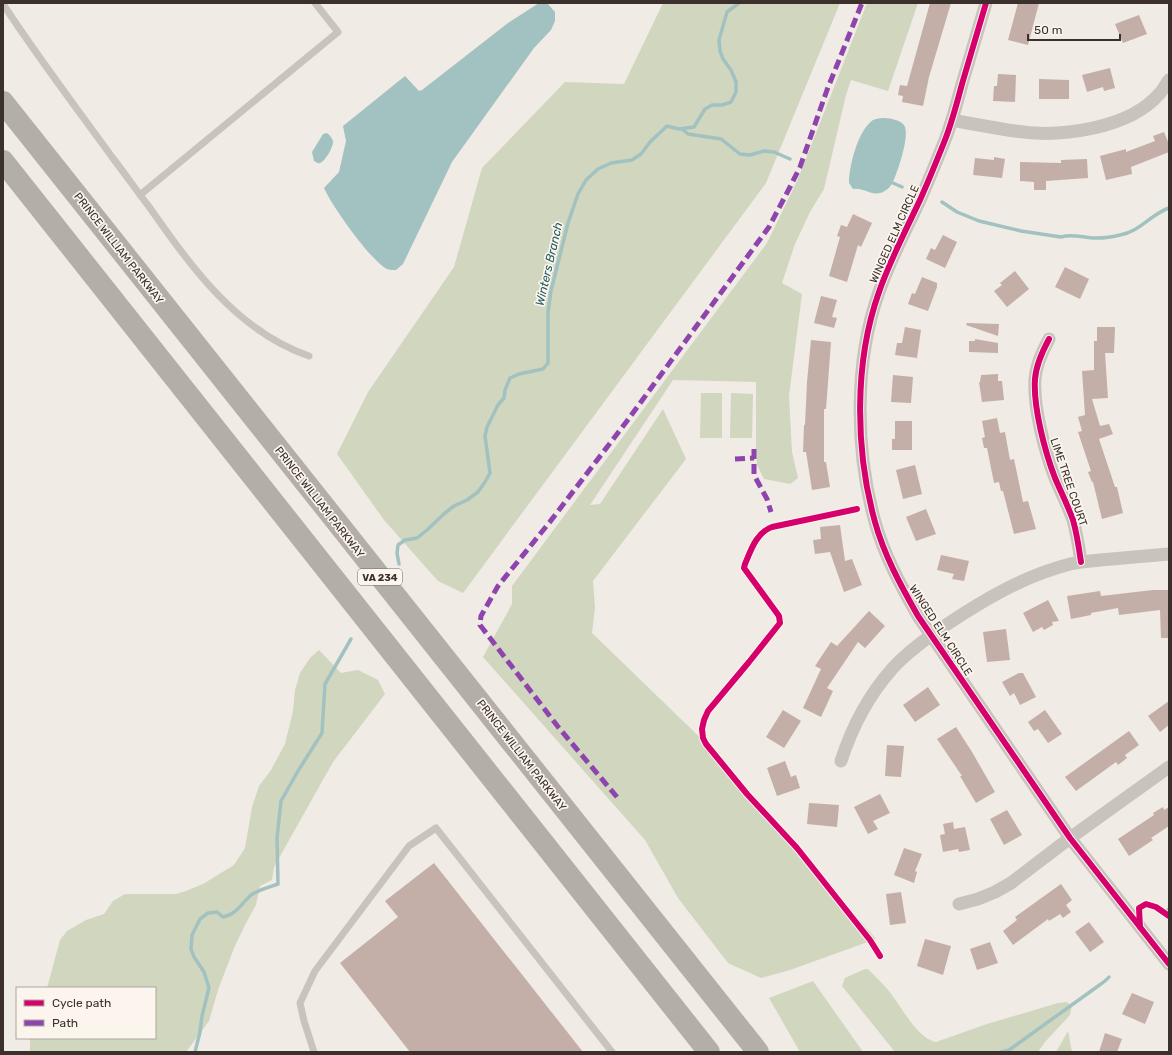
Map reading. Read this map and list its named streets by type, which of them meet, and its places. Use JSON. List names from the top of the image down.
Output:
{
  "streets": {
    "highway": ["PRINCE WILLIAM PARKWAY", "VA 234"],
    "street": ["WINGED ELM CIRCLE", "LIME TREE COURT"]
  },
  "water": ["Winters Branch"],
  "legend": ["Cycle path", "Path"],
  "scale_bar": "50 m"
}
